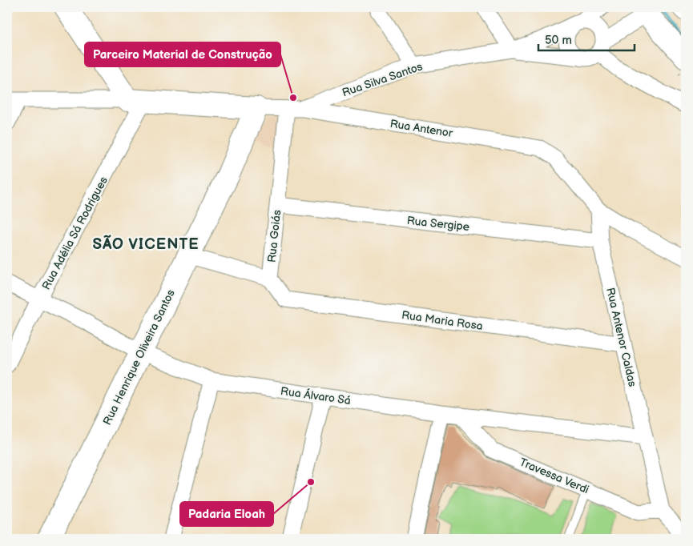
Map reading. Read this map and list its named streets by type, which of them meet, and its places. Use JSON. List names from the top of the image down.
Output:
{
  "streets": {
    "street": [
      "Rua Silva Santos",
      "Rua Antenor",
      "Rua Sergipe",
      "Rua Adélia Sá Rodrigues",
      "Rua Goiás",
      "Rua Maria Rosa",
      "Rua Antenor Caldas",
      "Rua Henrique Oliveira Santos",
      "Rua Álvaro Sá",
      "Travessa Verdi"
    ]
  },
  "crossings": [
    ["Rua Silva Santos", "Rua Antenor"],
    ["Rua Antenor", "Rua Antenor Caldas"],
    ["Rua Sergipe", "Rua Goiás"],
    ["Rua Sergipe", "Rua Antenor Caldas"],
    ["Rua Adélia Sá Rodrigues", "Rua Álvaro Sá"],
    ["Rua Goiás", "Rua Maria Rosa"],
    ["Rua Goiás", "Rua Henrique Oliveira Santos"],
    ["Rua Maria Rosa", "Rua Antenor Caldas"],
    ["Rua Antenor Caldas", "Rua Álvaro Sá"],
    ["Rua Antenor Caldas", "Travessa Verdi"],
    ["Rua Henrique Oliveira Santos", "Rua Álvaro Sá"],
    ["Rua Álvaro Sá", "Travessa Verdi"]
  ],
  "districts": ["SÃO VICENTE"],
  "places": ["Parceiro Material de Construção", "Padaria Eloah"],
  "scale_bar": "50 m"
}
